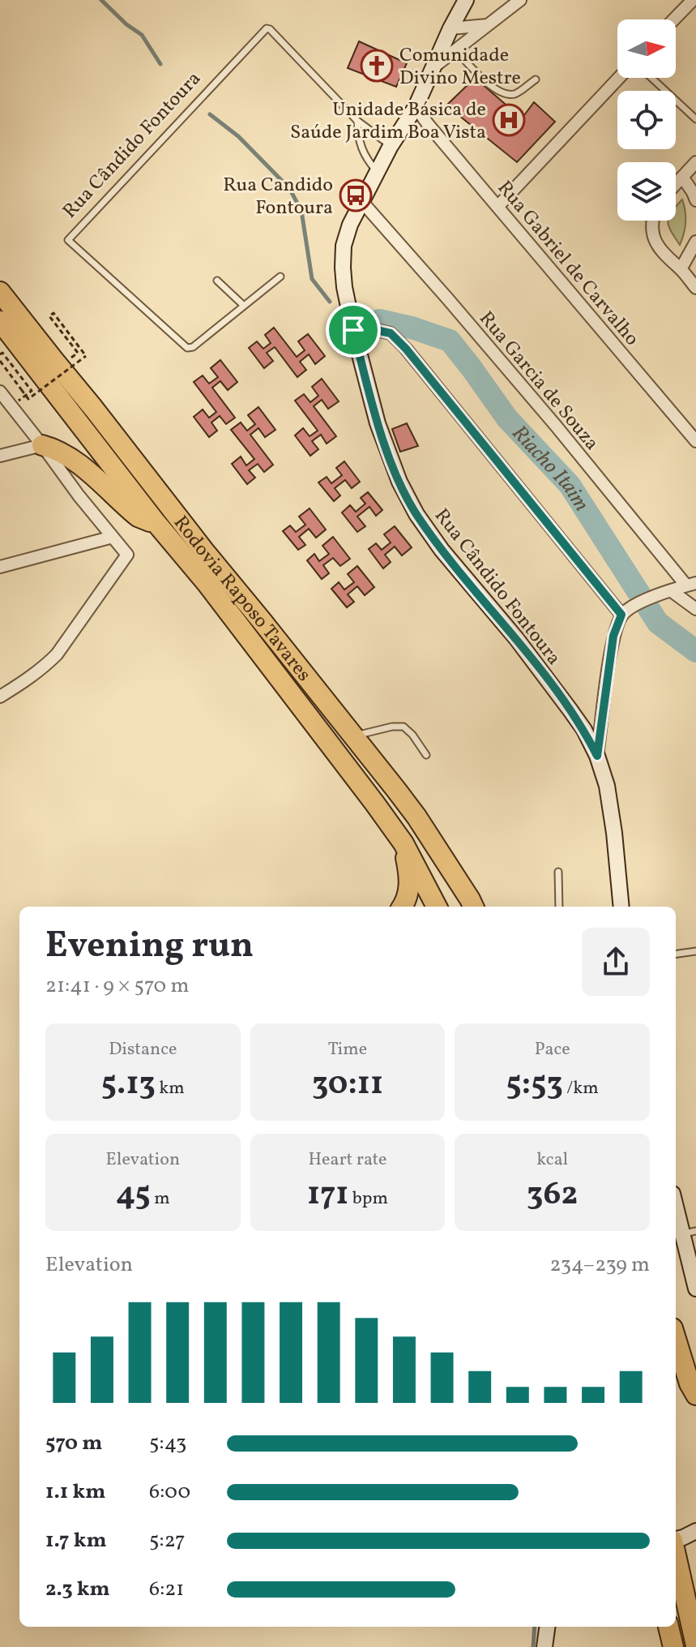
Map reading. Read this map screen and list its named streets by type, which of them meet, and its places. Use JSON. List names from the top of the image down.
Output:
{
  "streets": {
    "highway": ["Rodovia Raposo Tavares"],
    "main road": ["Rua Cândido Fontoura"],
    "street": ["Rua Gabriel de Carvalho", "Rua Garcia de Souza"]
  },
  "crossings": [
    ["Rua Cândido Fontoura", "Rua Gabriel de Carvalho"],
    ["Rua Cândido Fontoura", "Rua Garcia de Souza"]
  ],
  "water": ["Riacho Itaim"],
  "places": {
    "church": ["Comunidade Divino Mestre"],
    "hospital": ["Unidade Básica de Saúde Jardim Boa Vista"],
    "bus stop": ["Rua Candido Fontoura"]
  },
  "north": "right",
  "page": {
    "heading": ["Evening run", "21:41 · 9 × 570 m"],
    "stats": [
      ["Distance", "5.13 km"],
      ["Time", "30:11"],
      ["Pace", "5:53 /km"],
      ["Elevation", "45 m"],
      ["Heart rate", "171 bpm"],
      ["kcal", "362"]
    ],
    "chart": ["Elevation", "234–239 m"],
    "list": [
      {
        "name": "570 m",
        "note": "5:43"
      },
      {
        "name": "1.1 km",
        "note": "6:00"
      },
      {
        "name": "1.7 km",
        "note": "5:27"
      },
      {
        "name": "2.3 km",
        "note": "6:21"
      }
    ]
  }
}
